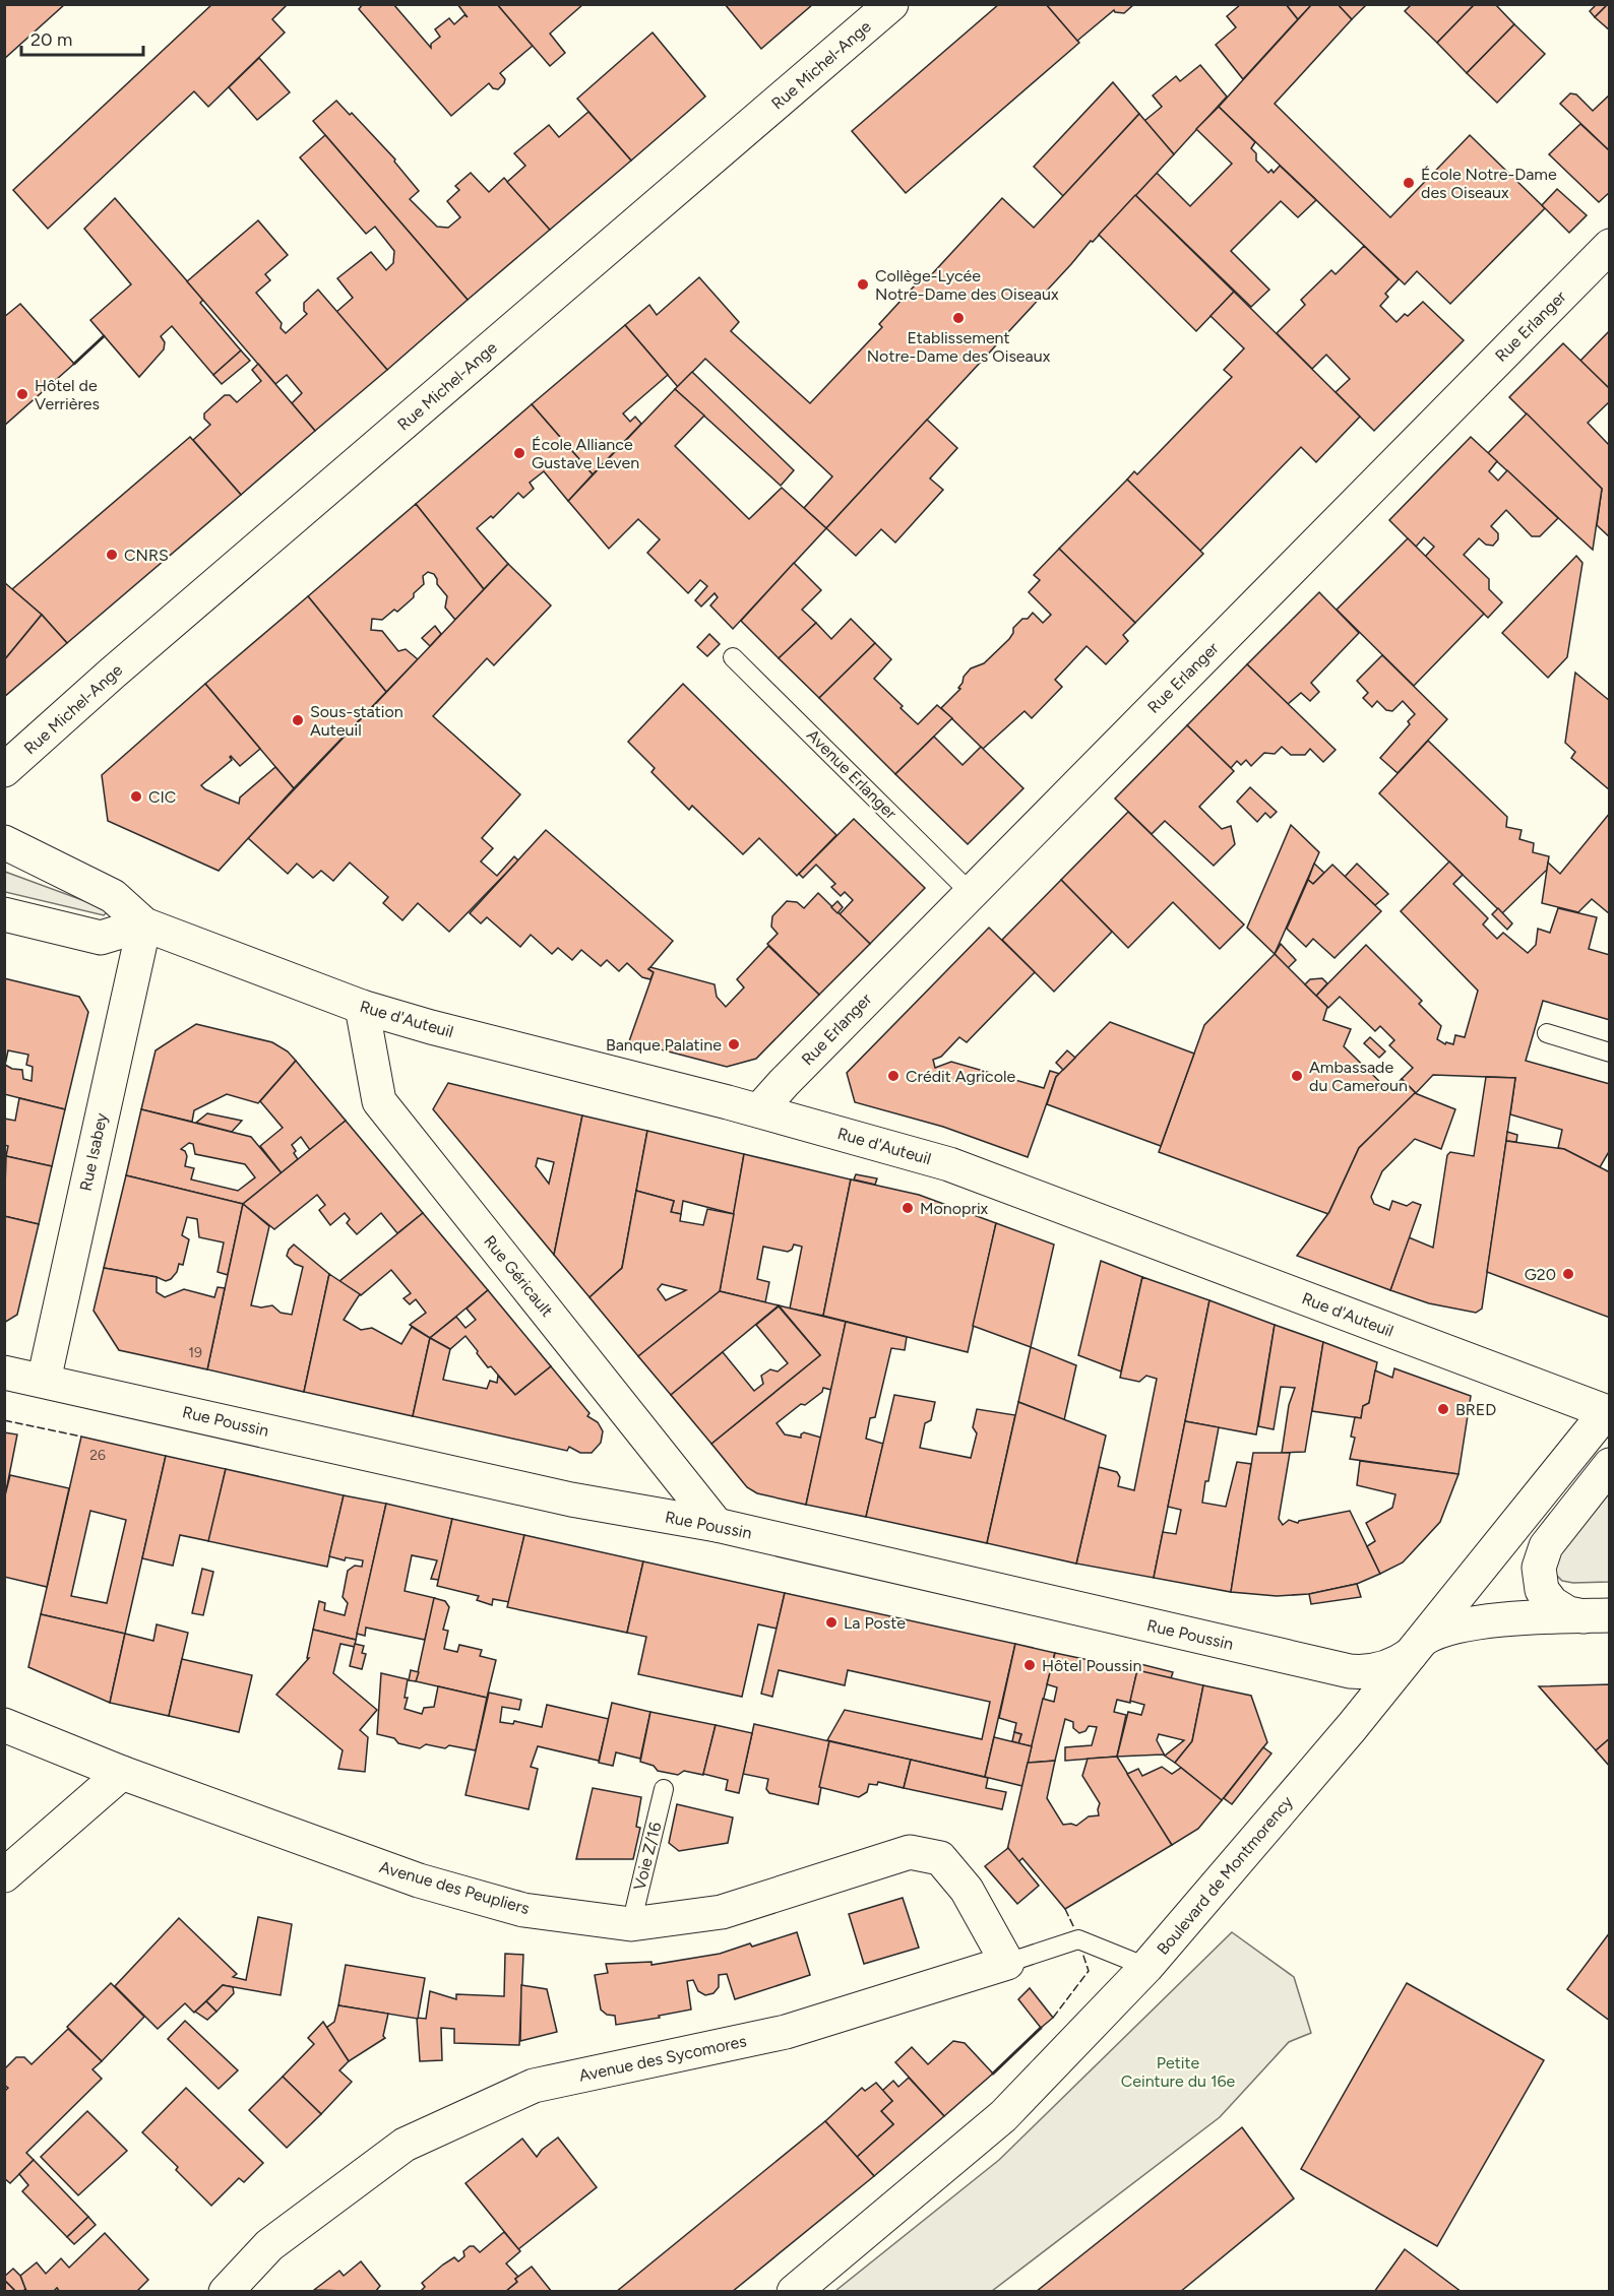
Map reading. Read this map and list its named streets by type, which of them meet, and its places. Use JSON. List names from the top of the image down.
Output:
{
  "streets": {
    "street": [
      "Rue Michel-Ange",
      "Rue Erlanger",
      "Rue d'Auteuil",
      "Rue Isabey",
      "Rue Géricault",
      "Rue Poussin",
      "Boulevard de Montmorency",
      "Avenue des Peupliers",
      "Avenue des Sycomores"
    ],
    "lane": ["Avenue Erlanger", "Voie Z/16"]
  },
  "crossings": [
    ["Rue Erlanger", "Avenue Erlanger"],
    ["Rue Erlanger", "Rue d'Auteuil"],
    ["Rue d'Auteuil", "Rue Isabey"],
    ["Rue d'Auteuil", "Rue Géricault"],
    ["Rue d'Auteuil", "Boulevard de Montmorency"],
    ["Rue Isabey", "Rue Poussin"],
    ["Rue Géricault", "Rue Poussin"],
    ["Rue Poussin", "Boulevard de Montmorency"],
    ["Voie Z/16", "Avenue des Peupliers"],
    ["Boulevard de Montmorency", "Avenue des Sycomores"],
    ["Avenue des Peupliers", "Avenue des Sycomores"]
  ],
  "parks": ["Petite Ceinture du 16e"],
  "places": [
    "École Notre-Dame des Oiseaux",
    "Collège-Lycée Notre-Dame des Oiseaux",
    "Etablissement Notre-Dame des Oiseaux",
    "Hôtel de Verrières",
    "École Alliance Gustave Leven",
    "CNRS",
    "Sous-station Auteuil",
    "CIC",
    "Banque Palatine",
    "Crédit Agricole",
    "Ambassade du Cameroun",
    "Monoprix",
    "G20",
    "BRED",
    "La Poste",
    "Hôtel Poussin"
  ],
  "house_numbers": ["19", "26"],
  "scale_bar": "20 m"
}
